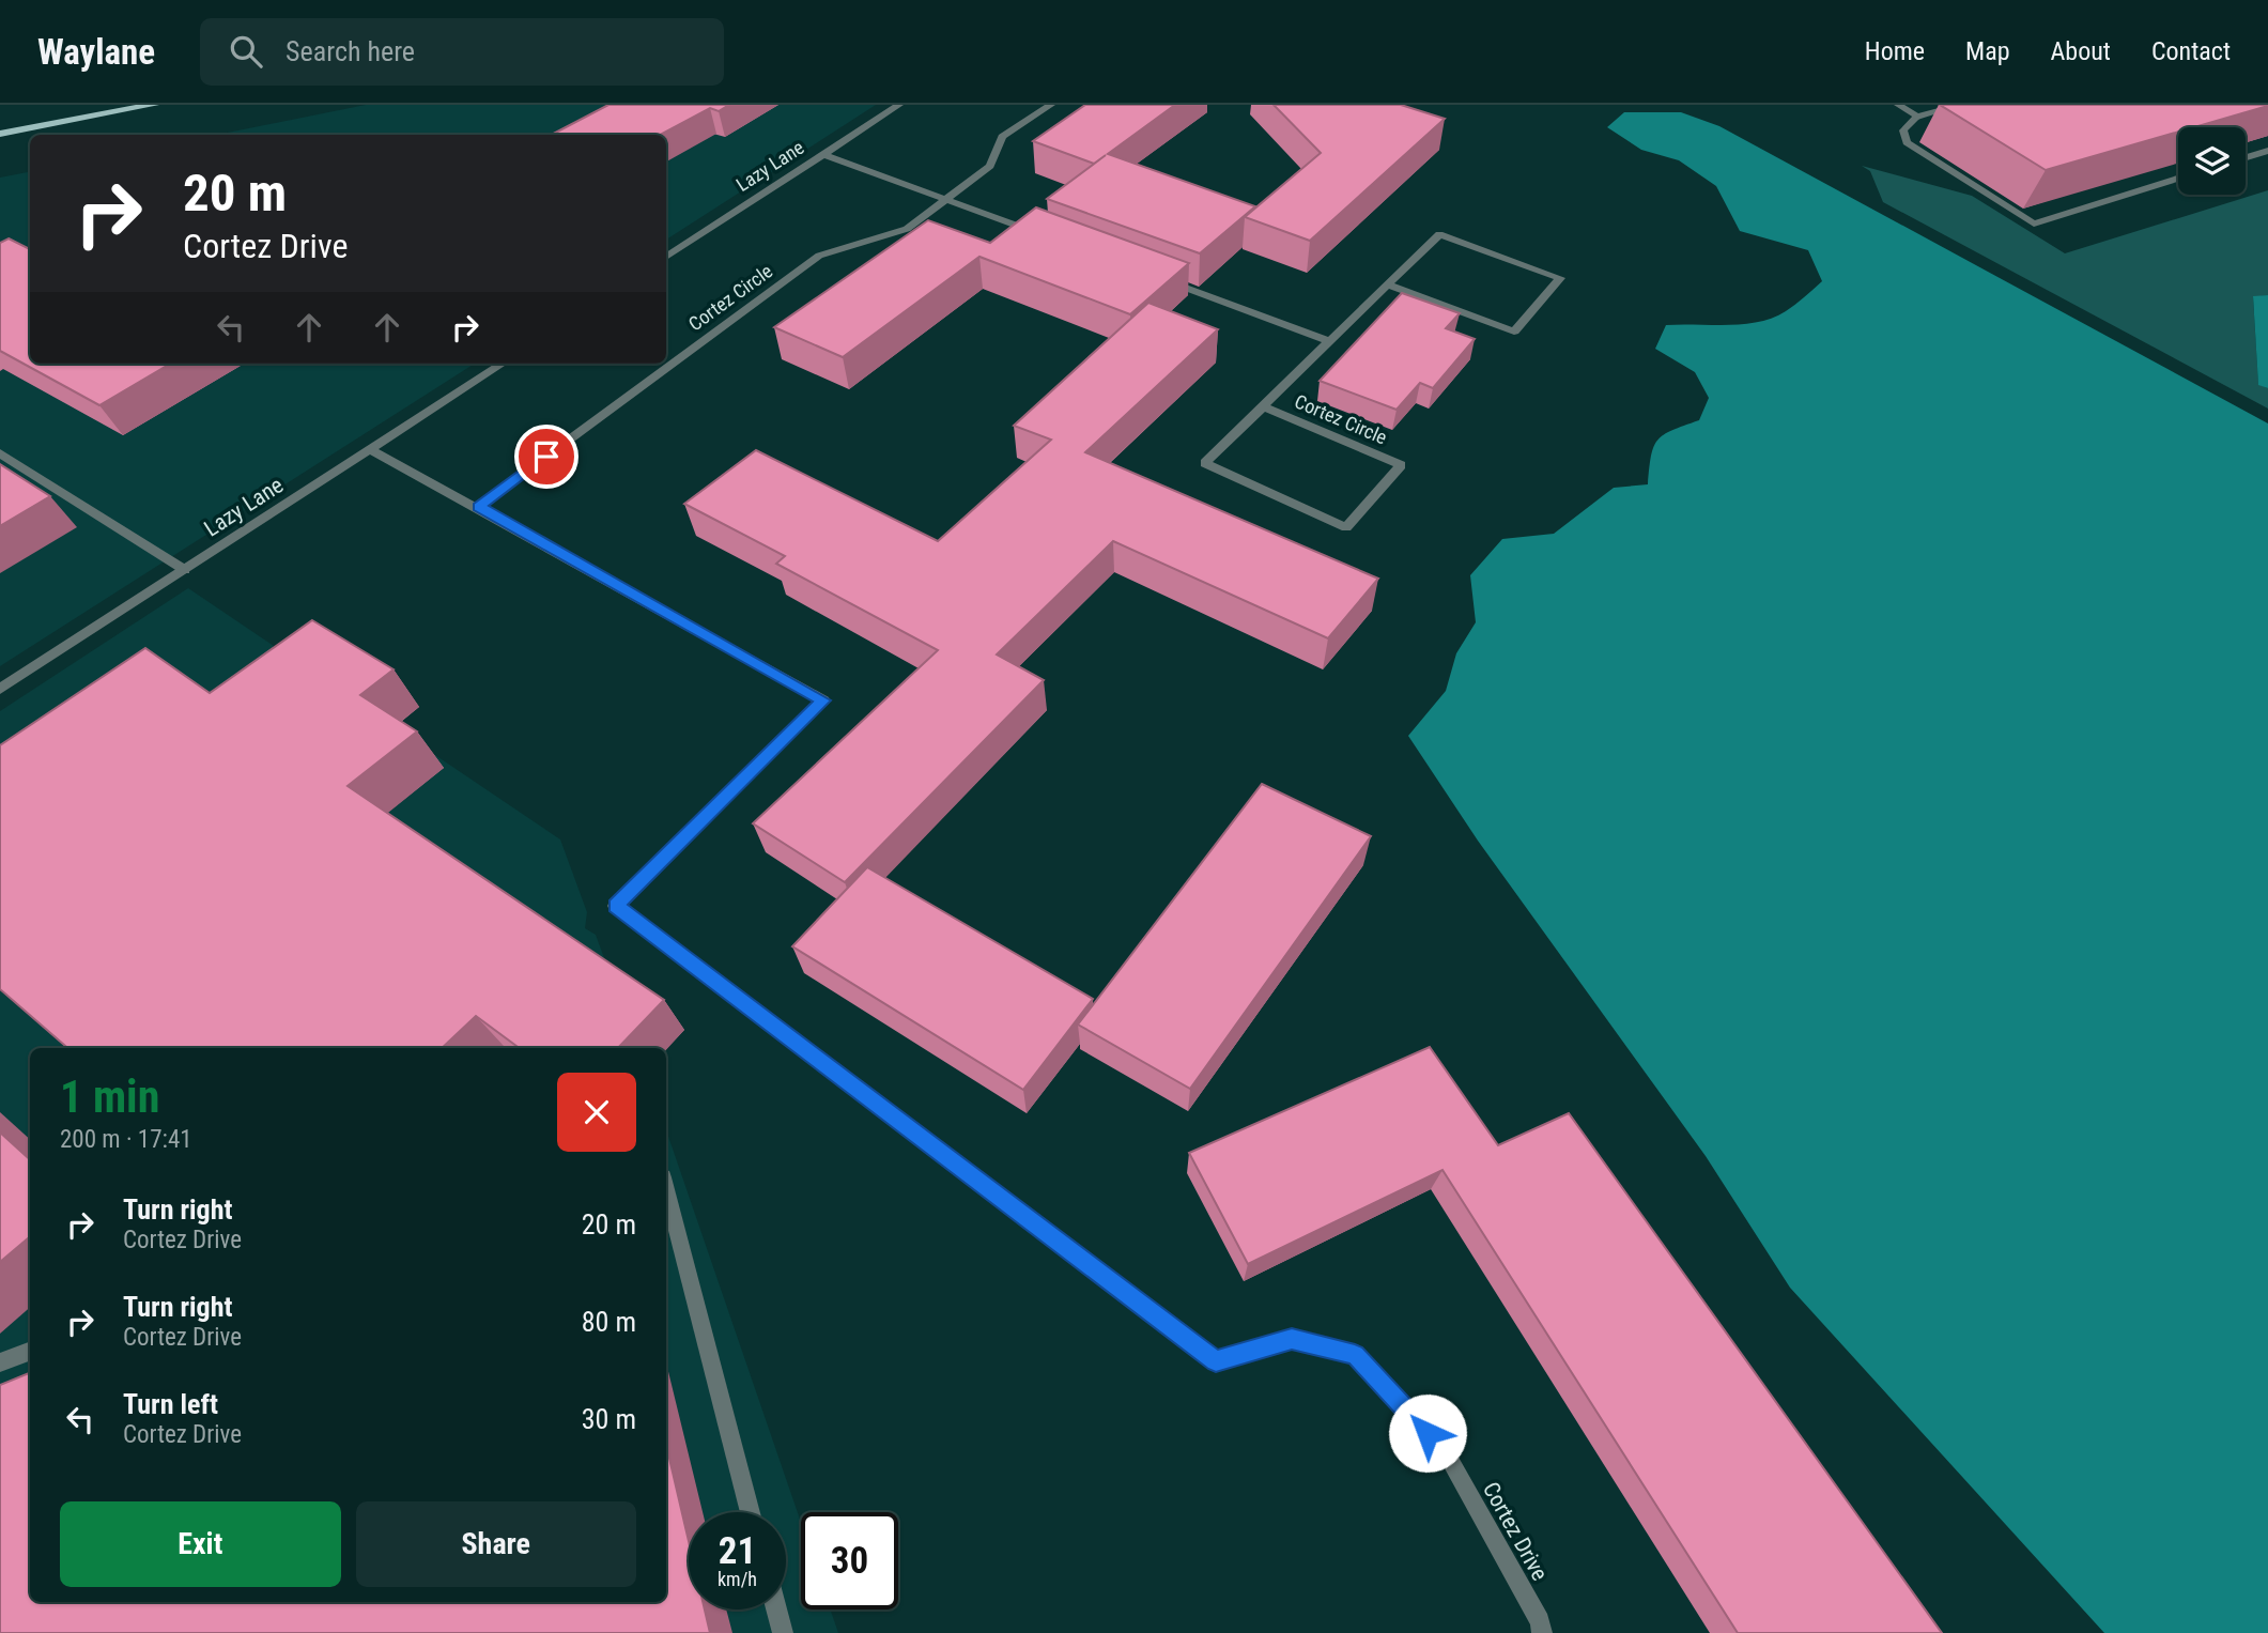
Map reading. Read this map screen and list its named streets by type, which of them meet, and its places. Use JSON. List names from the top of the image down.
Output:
{
  "streets": {
    "street": ["Lazy Lane", "Cortez Circle", "Cortez Drive"]
  },
  "crossings": [
    ["Lazy Lane", "Cortez Drive"],
    ["Cortez Circle", "Cortez Drive"]
  ],
  "page": {
    "header": "Waylane",
    "search": "Search here",
    "nav": [
      "Home",
      "Map",
      "About",
      "Contact"
    ],
    "turn": ["20 m", "Cortez Drive"],
    "heading": ["1 min", "200 m · 17:41"],
    "list": [
      {
        "name": "Turn right",
        "note": "Cortez Drive",
        "value": "20 m"
      },
      {
        "name": "Turn right",
        "note": "Cortez Drive",
        "value": "80 m"
      },
      {
        "name": "Turn left",
        "note": "Cortez Drive",
        "value": "30 m"
      }
    ],
    "buttons": ["Exit", "Share"],
    "speed": "21 km/h",
    "limit": "30"
  }
}
